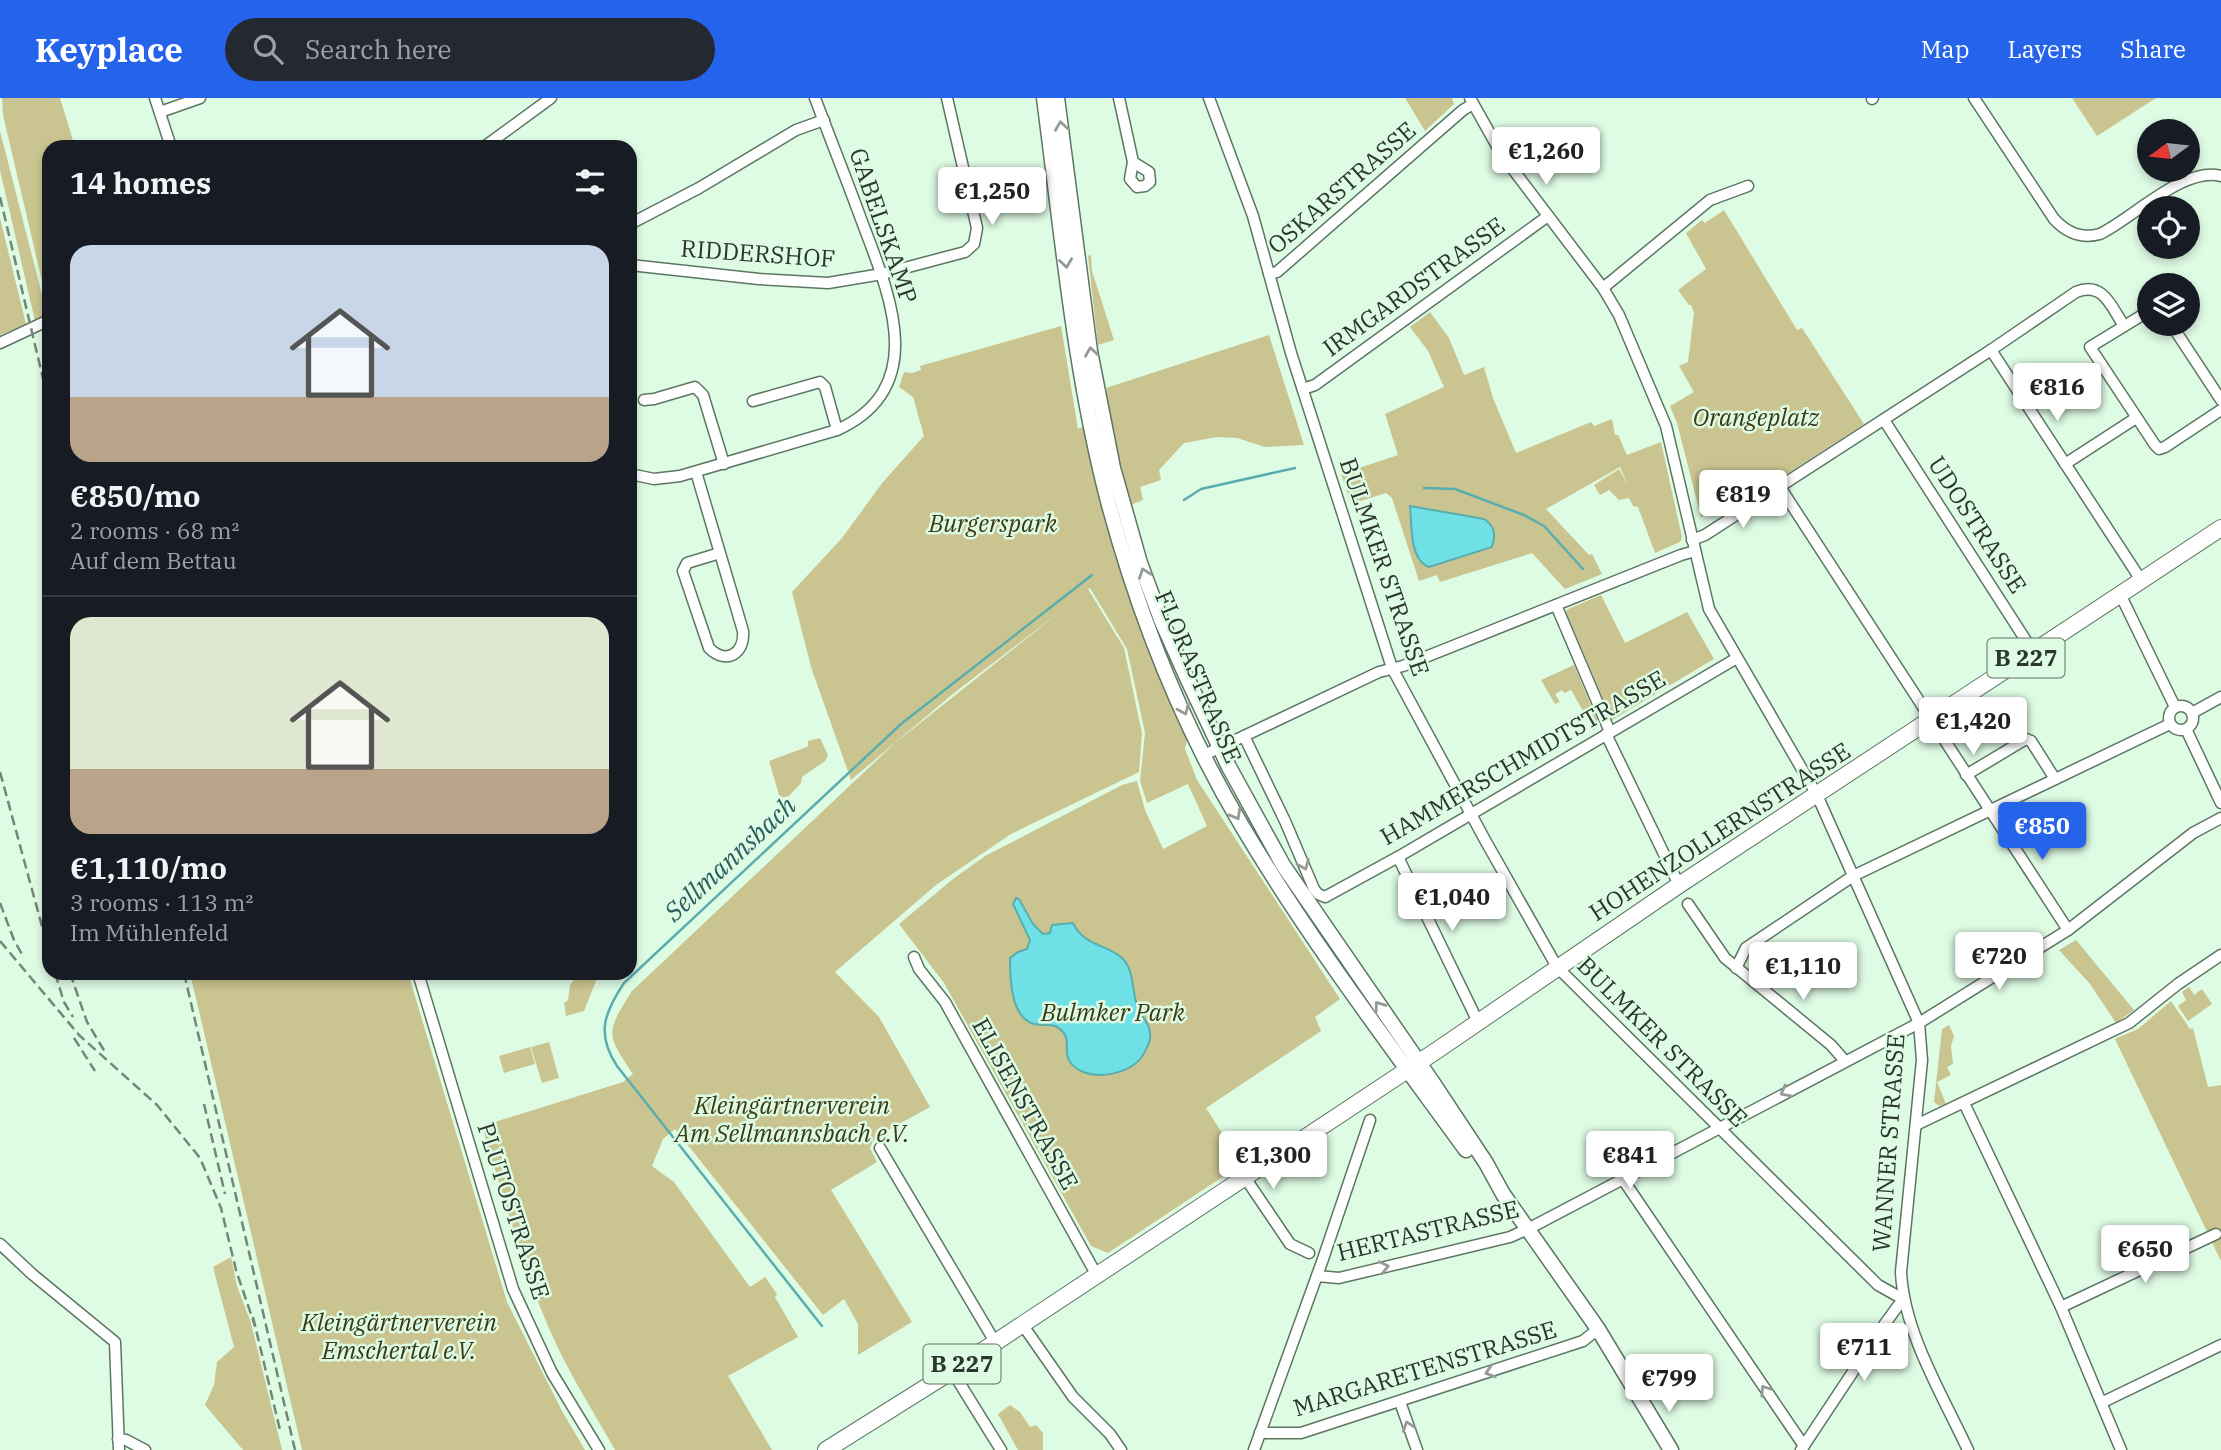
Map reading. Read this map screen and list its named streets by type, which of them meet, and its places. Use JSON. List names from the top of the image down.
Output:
{
  "streets": {
    "main road": ["B 227", "FLORASTRASSE", "HOHENZOLLERNSTRASSE"],
    "street": [
      "OSKARSTRASSE",
      "GABELSKAMP",
      "RIDDERSHOF",
      "IRMGARDSTRASSE",
      "UDOSTRASSE",
      "BULMKER STRASSE",
      "HAMMERSCHMIDTSTRASSE",
      "ELISENSTRASSE",
      "WANNER STRASSE",
      "PLUTOSTRASSE",
      "HERTASTRASSE",
      "MARGARETENSTRASSE"
    ]
  },
  "crossings": [
    ["OSKARSTRASSE", "BULMKER STRASSE"],
    ["OSKARSTRASSE", "WANNER STRASSE"],
    ["GABELSKAMP", "RIDDERSHOF"],
    ["IRMGARDSTRASSE", "BULMKER STRASSE"],
    ["IRMGARDSTRASSE", "WANNER STRASSE"],
    ["UDOSTRASSE", "HOHENZOLLERNSTRASSE"],
    ["BULMKER STRASSE", "HAMMERSCHMIDTSTRASSE"],
    ["BULMKER STRASSE", "HOHENZOLLERNSTRASSE"],
    ["BULMKER STRASSE", "WANNER STRASSE"],
    ["BULMKER STRASSE", "HERTASTRASSE"],
    ["FLORASTRASSE", "HAMMERSCHMIDTSTRASSE"],
    ["FLORASTRASSE", "HOHENZOLLERNSTRASSE"],
    ["FLORASTRASSE", "HERTASTRASSE"],
    ["FLORASTRASSE", "MARGARETENSTRASSE"],
    ["HAMMERSCHMIDTSTRASSE", "WANNER STRASSE"],
    ["HOHENZOLLERNSTRASSE", "ELISENSTRASSE"],
    ["HOHENZOLLERNSTRASSE", "WANNER STRASSE"],
    ["WANNER STRASSE", "HERTASTRASSE"]
  ],
  "one_way": ["MARGARETENSTRASSE"],
  "water": ["Sellmannsbach"],
  "parks": [
    "Orangeplatz",
    "Burgerspark",
    "Bulmker Park",
    "Kleingärtnerverein Am Sellmannsbach e.V.",
    "Kleingärtnerverein Emschertal e.V."
  ],
  "north": "left",
  "page": {
    "header": "Keyplace",
    "search": "Search here",
    "nav": ["Map", "Layers", "Share"],
    "price": [
      "€1,260",
      "€1,250",
      "€816",
      "€819",
      "€1,420",
      "€850",
      "€1,040",
      "€720",
      "€1,110",
      "€1,300",
      "€841",
      "€650",
      "€711",
      "€799"
    ],
    "heading": "14 homes",
    "list": [
      {
        "name": "€850/mo",
        "note": "2 rooms · 68 m² · Auf dem Bettau"
      },
      {
        "name": "€1,110/mo",
        "note": "3 rooms · 113 m² · Im Mühlenfeld"
      }
    ]
  }
}
